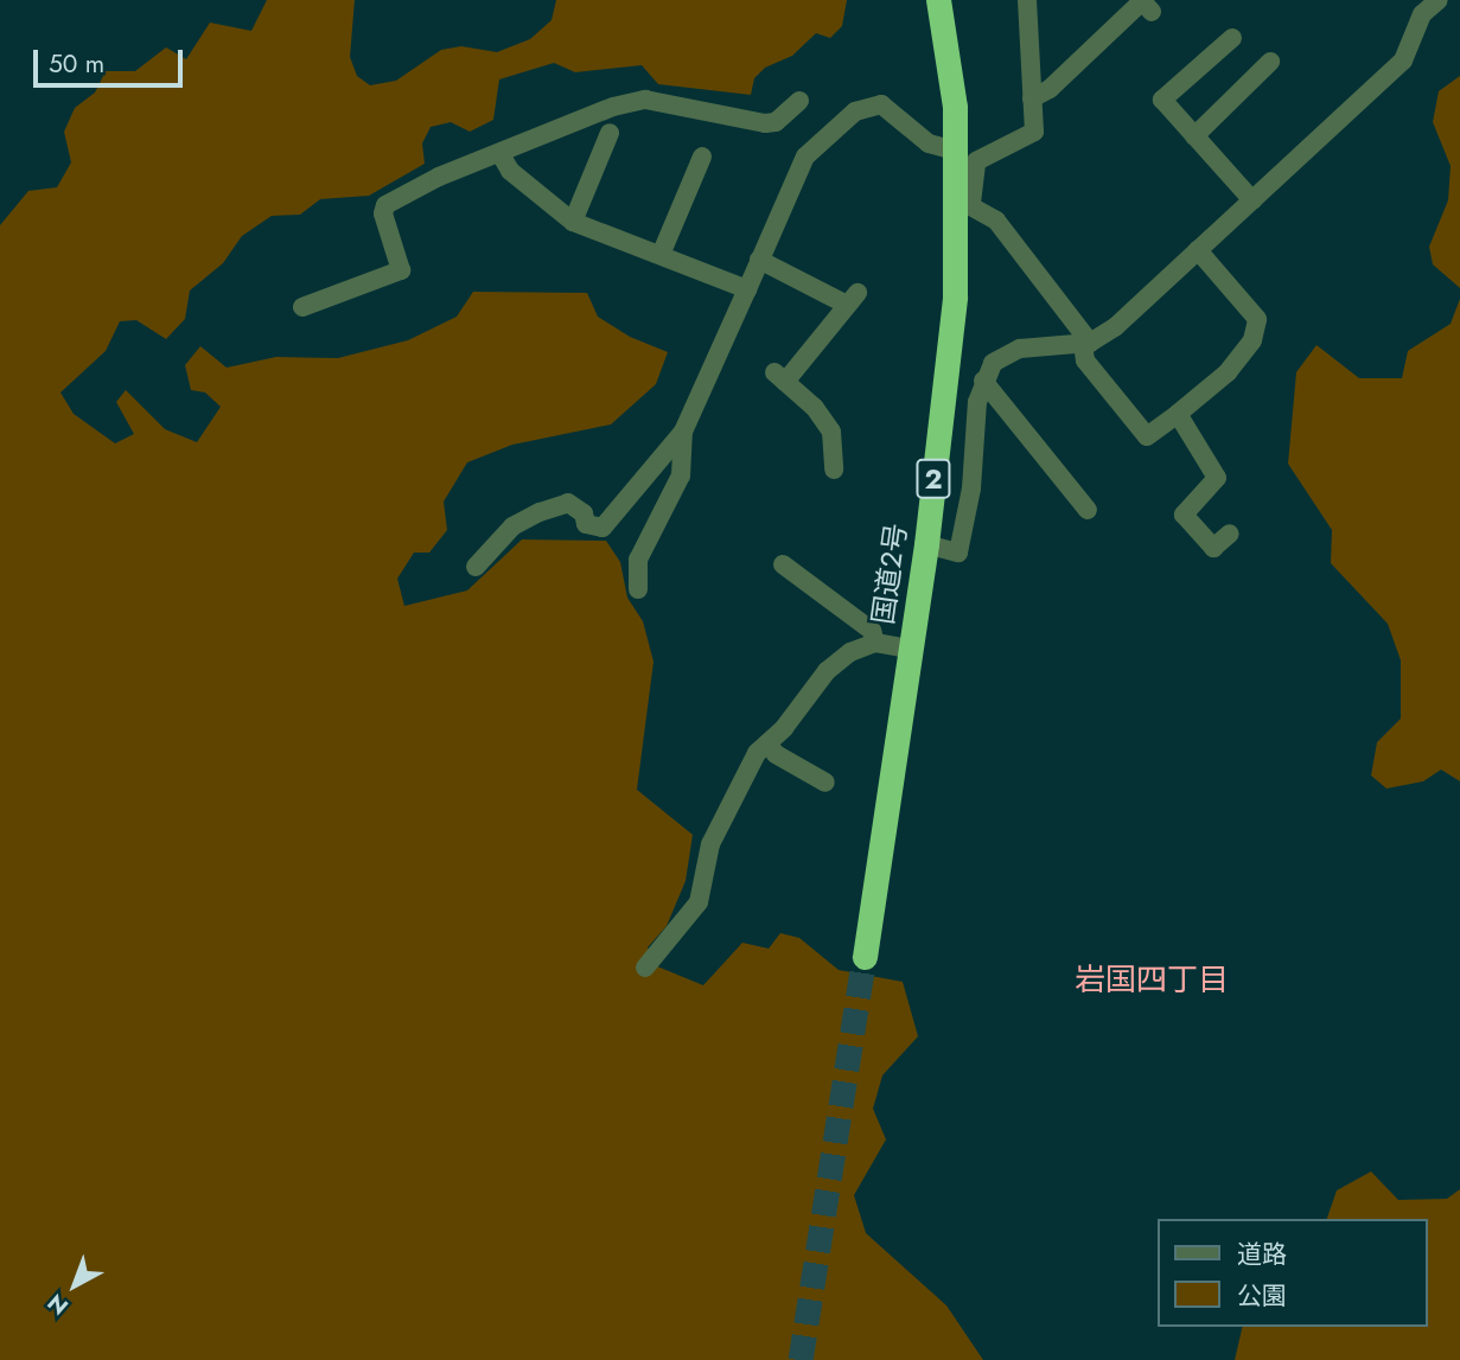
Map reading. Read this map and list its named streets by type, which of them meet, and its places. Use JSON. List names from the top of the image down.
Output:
{
  "streets": {
    "highway": ["2", "国道2号"]
  },
  "districts": ["岩国四丁目"],
  "legend": ["道路", "公園"],
  "scale_bar": "50 m",
  "north": "bottom left"
}
